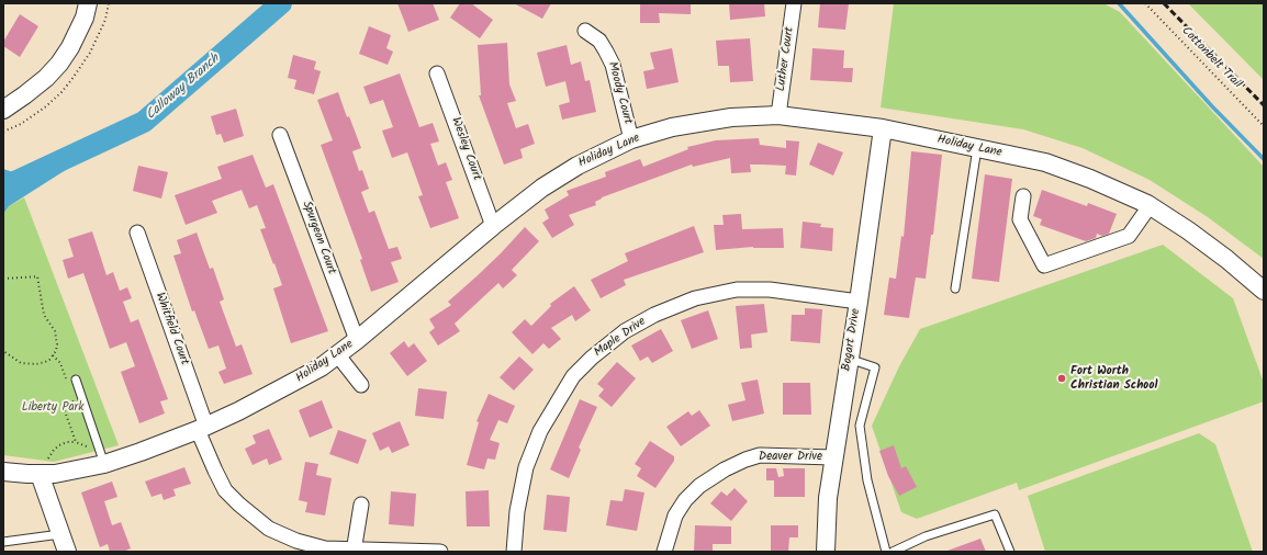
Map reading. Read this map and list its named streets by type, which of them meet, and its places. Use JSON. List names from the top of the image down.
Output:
{
  "streets": {
    "street": [
      "Luther Court",
      "Moody Court",
      "Holiday Lane",
      "Wesley Court",
      "Spurgeon Court",
      "Whitfield Court",
      "Maple Drive",
      "Bogart Drive",
      "Deaver Drive"
    ],
    "path": ["Cottonbelt Trail"]
  },
  "crossings": [
    ["Luther Court", "Holiday Lane"],
    ["Moody Court", "Holiday Lane"],
    ["Holiday Lane", "Wesley Court"],
    ["Holiday Lane", "Spurgeon Court"],
    ["Holiday Lane", "Whitfield Court"],
    ["Holiday Lane", "Bogart Drive"],
    ["Maple Drive", "Bogart Drive"],
    ["Bogart Drive", "Deaver Drive"]
  ],
  "water": ["Calloway Branch"],
  "parks": ["Liberty Park"],
  "places": ["Fort Worth Christian School"]
}
